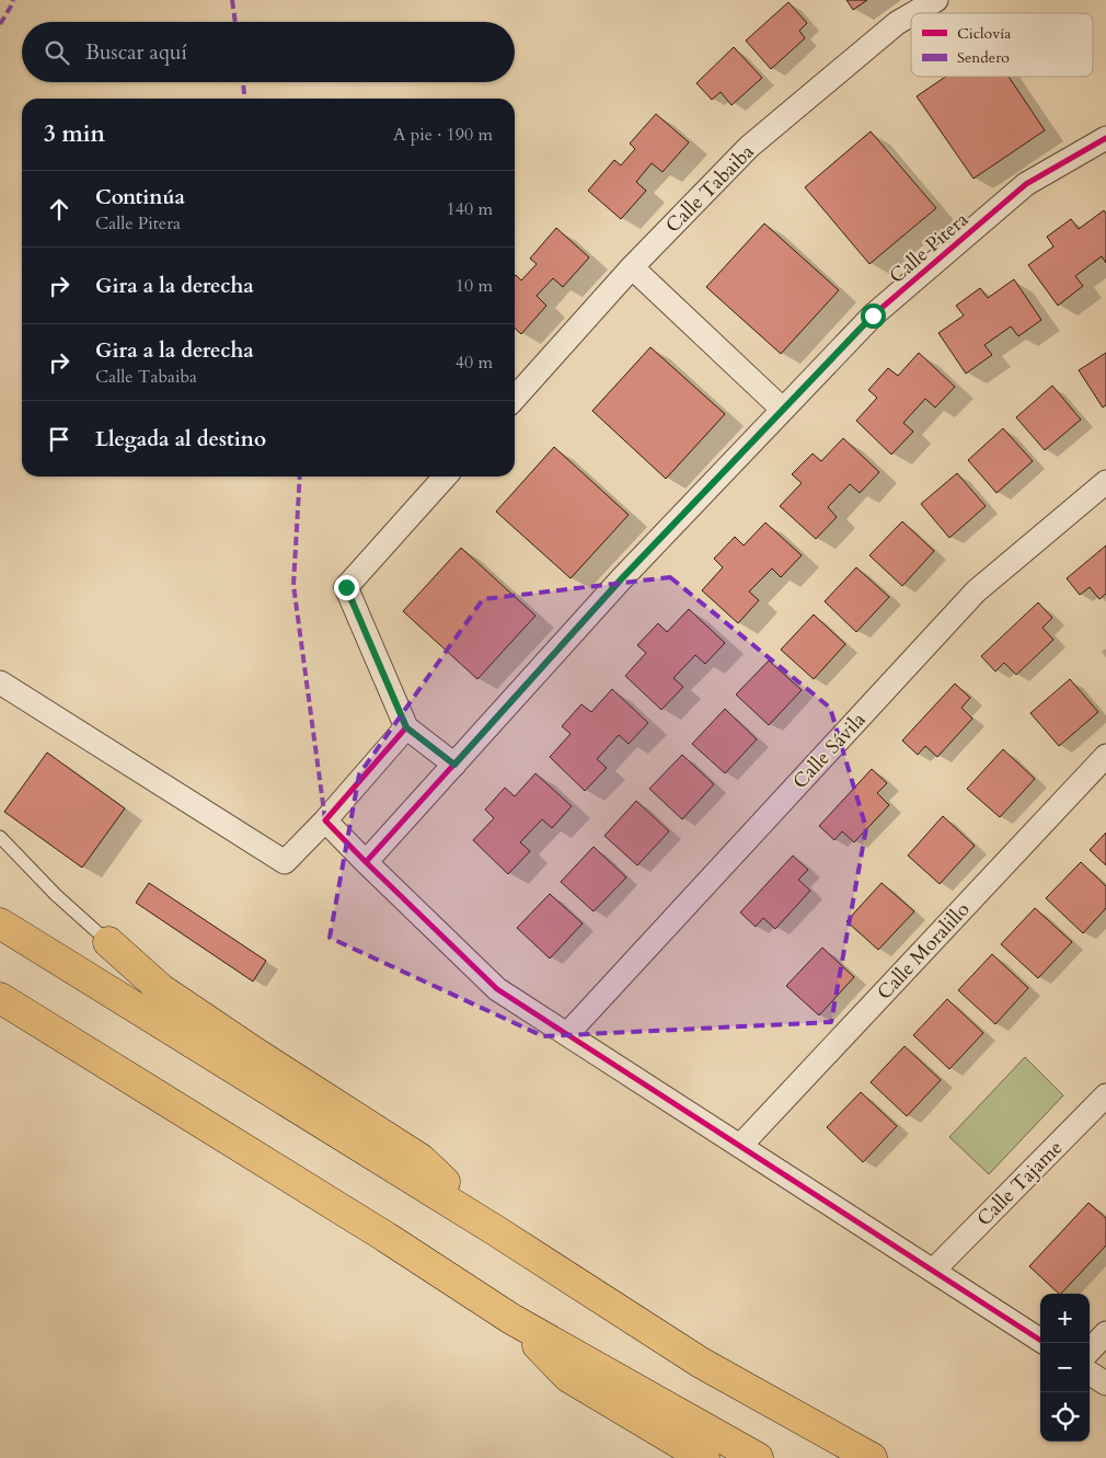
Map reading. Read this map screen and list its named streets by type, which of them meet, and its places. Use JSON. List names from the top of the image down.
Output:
{
  "streets": {
    "street": [
      "Calle Tabaiba",
      "Calle Pitera",
      "Calle Sávila",
      "Calle Moralillo",
      "Calle Tajame"
    ]
  },
  "legend": ["Ciclovía", "Sendero"],
  "page": {
    "search": "Buscar aquí",
    "heading": ["3 min", "A pie · 190 m"],
    "list": [
      ["Continúa", "Calle Pitera", "140 m"],
      ["Gira a la derecha", "10 m"],
      ["Gira a la derecha", "Calle Tabaiba", "40 m"],
      "Llegada al destino"
    ],
    "map_buttons": ["+", "−"]
  }
}
